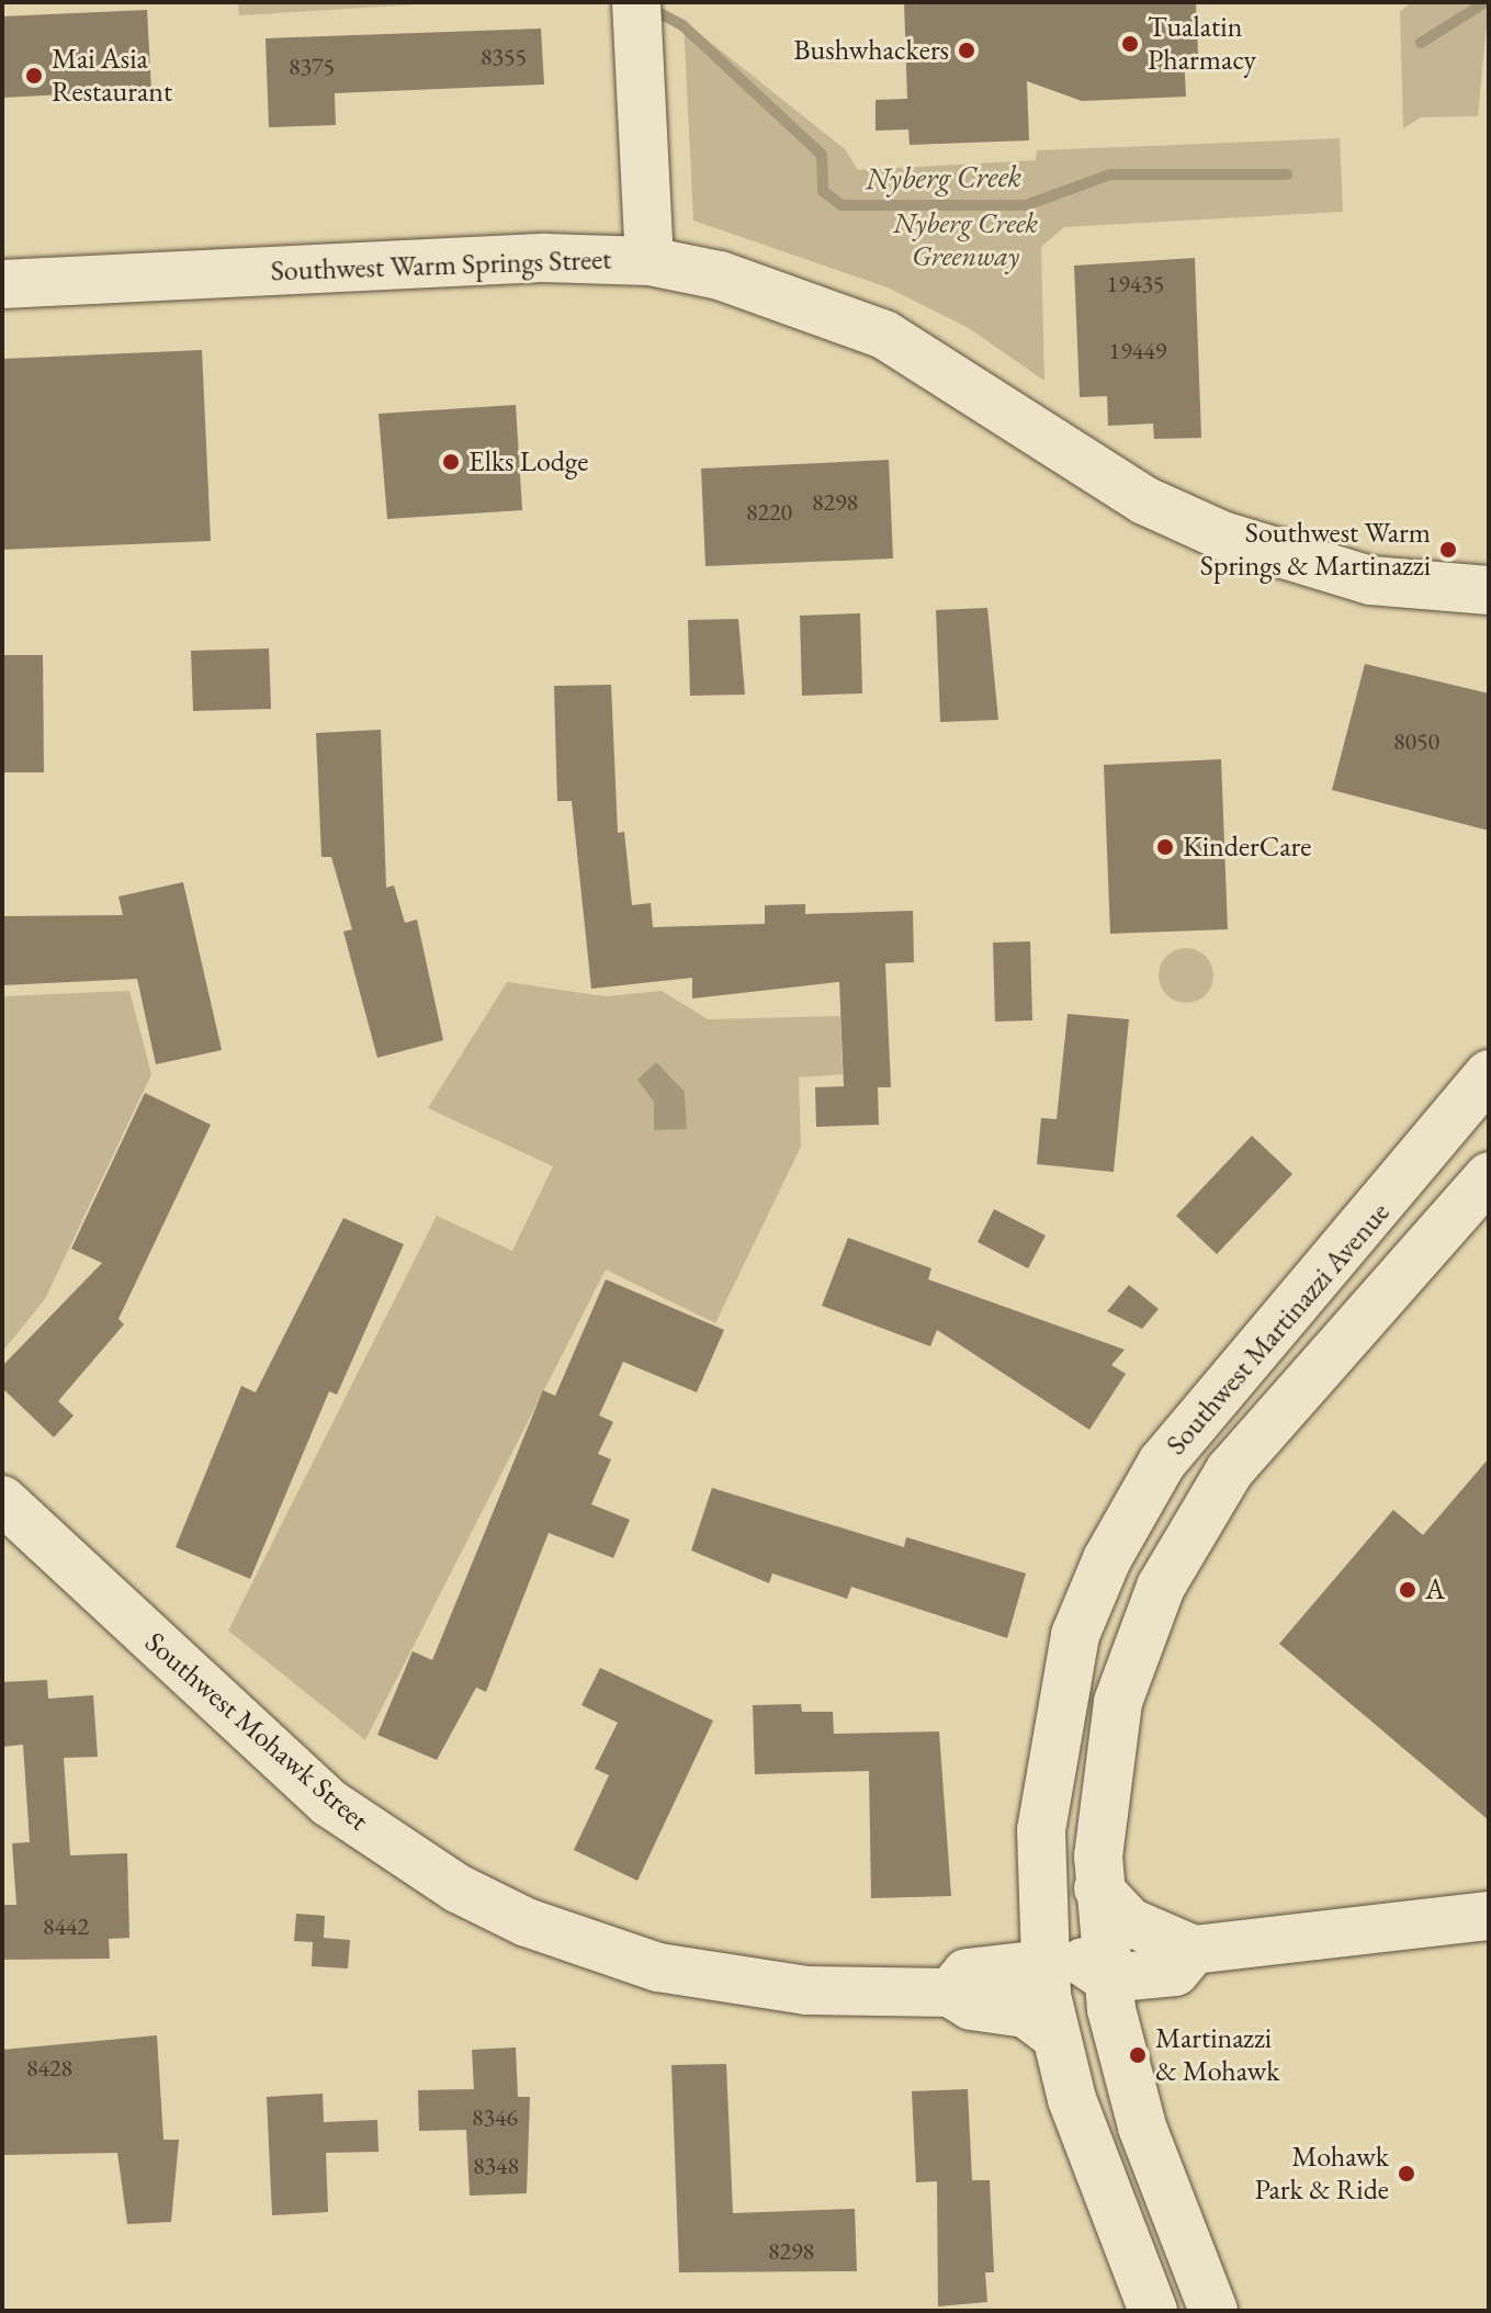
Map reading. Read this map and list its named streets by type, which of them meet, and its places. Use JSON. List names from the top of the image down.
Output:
{
  "streets": {
    "street": ["Southwest Warm Springs Street", "Southwest Martinazzi Avenue", "Southwest Mohawk Street"]
  },
  "crossings": [
    ["Southwest Martinazzi Avenue", "Southwest Mohawk Street"]
  ],
  "water": ["Nyberg Creek"],
  "parks": ["Nyberg Creek Greenway"],
  "places": [
    "Tualatin Pharmacy",
    "Bushwhackers",
    "Mai Asia Restaurant",
    "Elks Lodge",
    "Southwest Warm Springs & Martinazzi",
    "KinderCare",
    "A",
    "Martinazzi & Mohawk",
    "Mohawk Park & Ride"
  ],
  "house_numbers": [
    "8355",
    "8375",
    "19435",
    "19449",
    "8298",
    "8220",
    "8050",
    "8442",
    "8428",
    "8346",
    "8348",
    "8298"
  ]
}
